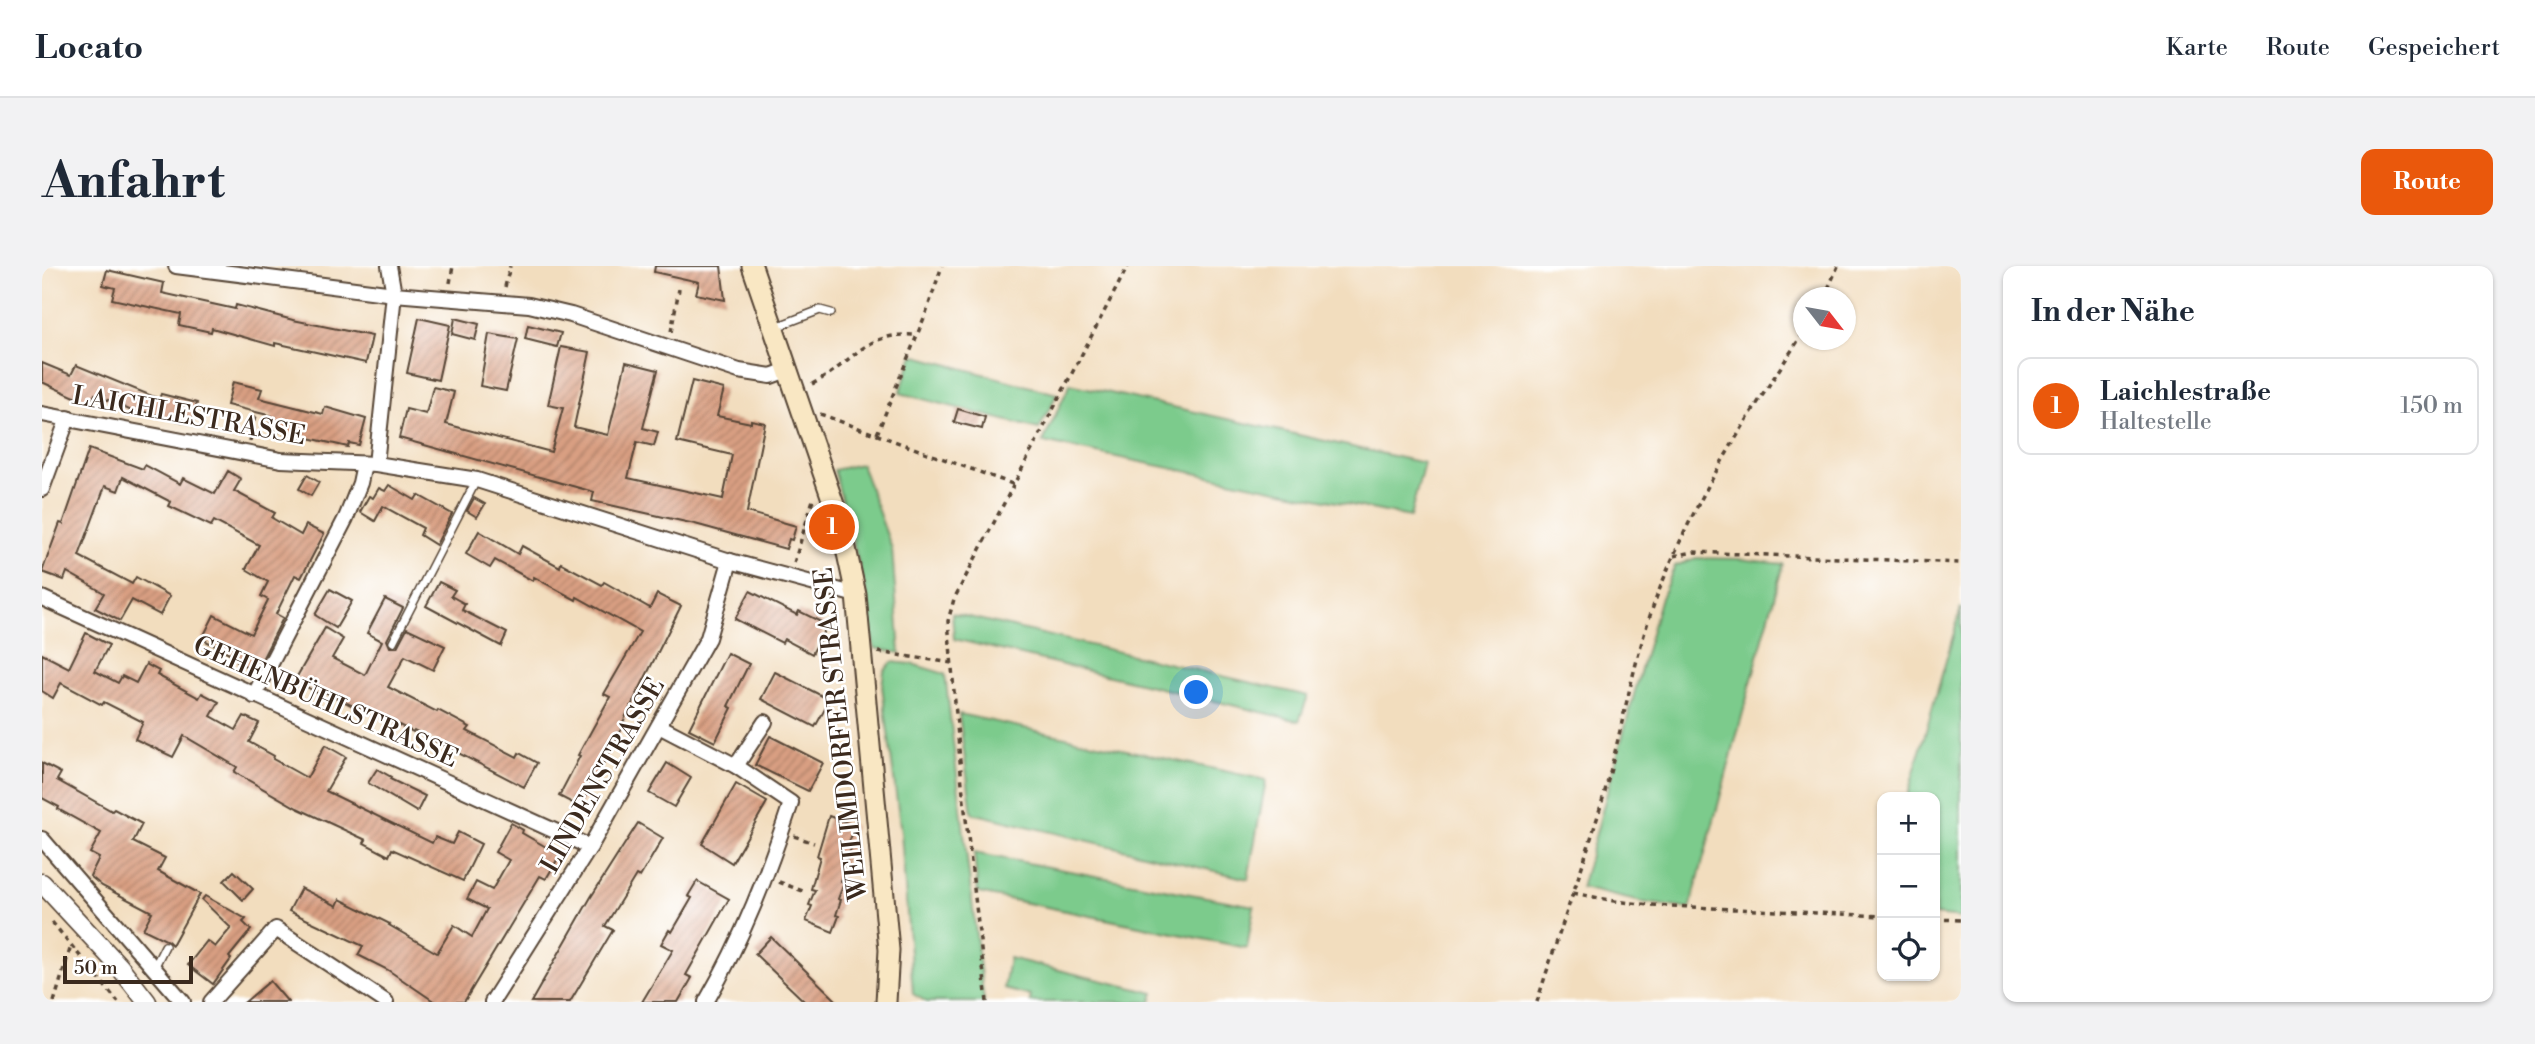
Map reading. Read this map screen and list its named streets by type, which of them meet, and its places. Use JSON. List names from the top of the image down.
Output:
{
  "streets": {
    "main road": ["WEILIMDORFER STRASSE"],
    "street": ["LAICHLESTRASSE", "GEHENBÜHLSTRASSE", "LINDENSTRASSE"]
  },
  "crossings": [
    ["LAICHLESTRASSE", "WEILIMDORFER STRASSE"],
    ["LAICHLESTRASSE", "LINDENSTRASSE"],
    ["GEHENBÜHLSTRASSE", "LINDENSTRASSE"]
  ],
  "scale_bar": "50 m",
  "north": "bottom right",
  "page": {
    "header": "Locato",
    "nav": ["Karte", "Route", "Gespeichert"],
    "buttons": "Route",
    "title": "Anfahrt",
    "heading": "In der Nähe",
    "list": [
      {
        "mark": "1",
        "name": "Laichlestraße",
        "note": "Haltestelle",
        "value": "150 m"
      }
    ],
    "pins": "1",
    "map_buttons": ["+", "−"],
    "scale": "50 m"
  }
}
